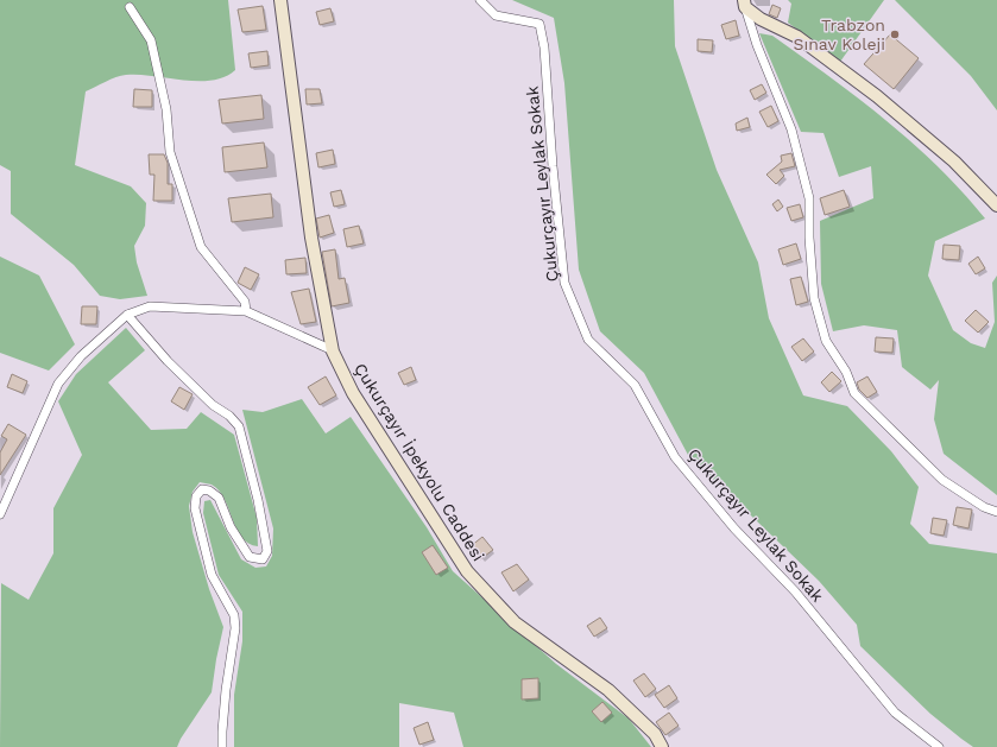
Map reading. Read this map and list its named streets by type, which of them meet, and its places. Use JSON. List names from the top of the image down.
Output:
{
  "streets": {
    "street": ["Çukurçayır Leylak Sokak", "Çukurçayır İpekyolu Caddesi"]
  },
  "places": ["Trabzon Sınav Koleji"]
}
